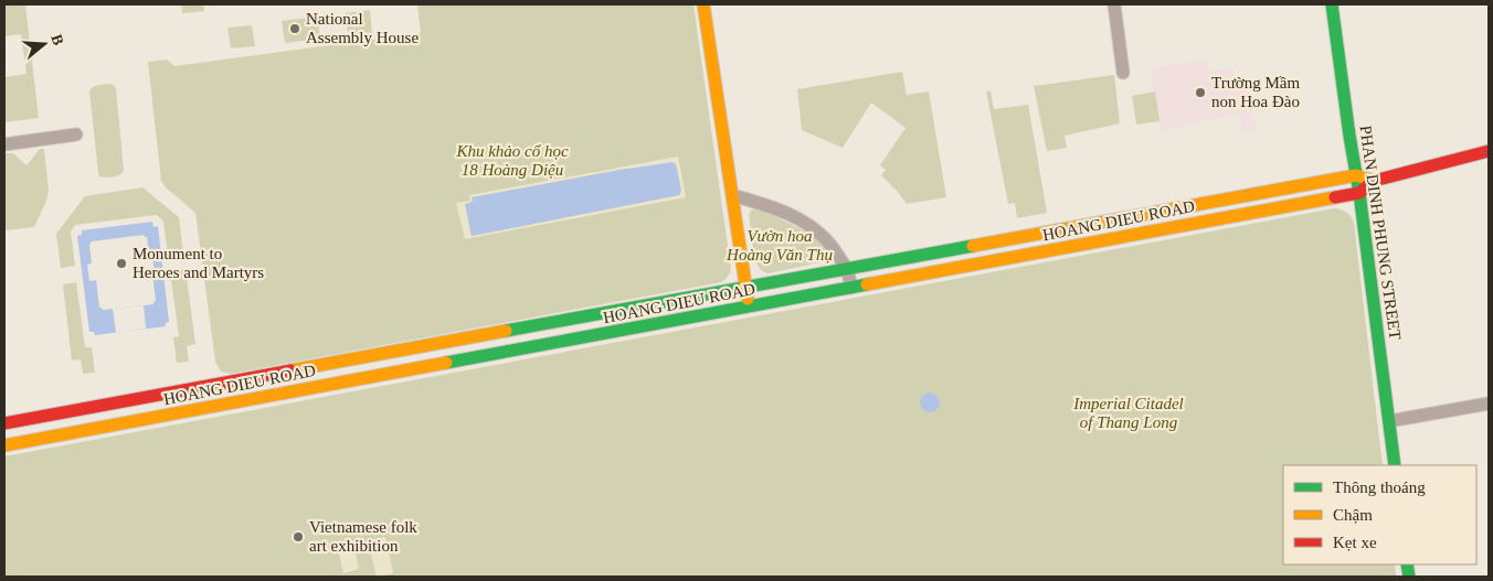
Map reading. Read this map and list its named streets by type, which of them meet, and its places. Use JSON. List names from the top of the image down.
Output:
{
  "streets": {
    "street": ["HOANG DIEU ROAD", "PHAN DINH PHUNG STREET"]
  },
  "crossings": [
    ["HOANG DIEU ROAD", "PHAN DINH PHUNG STREET"]
  ],
  "parks": ["Khu khảo cổ học 18 Hoàng Diệu", "Vườn hoa Hoàng Văn Thụ", "Imperial Citadel of Thang Long"],
  "places": [
    "National Assembly House",
    "Trường Mầm non Hoa Đào",
    "Monument to Heroes and Martyrs",
    "Vietnamese folk art exhibition"
  ],
  "legend": ["Thông thoáng", "Chậm", "Kẹt xe"],
  "north": "right"
}
